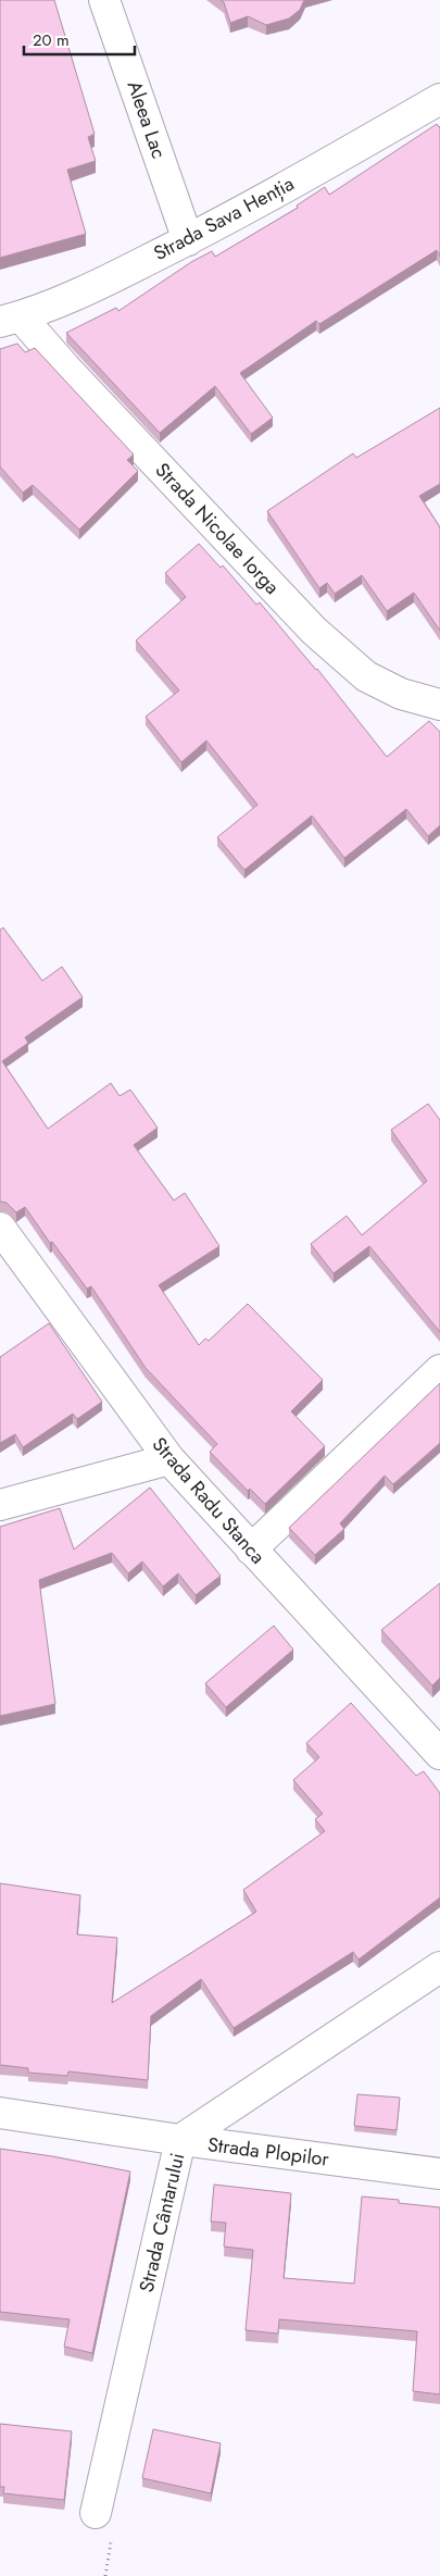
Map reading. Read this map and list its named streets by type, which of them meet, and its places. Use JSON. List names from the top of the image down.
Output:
{
  "streets": {
    "street": [
      "Aleea Lac",
      "Strada Sava Henția",
      "Strada Nicolae Iorga",
      "Strada Radu Stanca",
      "Strada Plopilor",
      "Strada Cântarului"
    ]
  },
  "crossings": [
    ["Aleea Lac", "Strada Sava Henția"],
    ["Strada Sava Henția", "Strada Nicolae Iorga"],
    ["Strada Plopilor", "Strada Cântarului"]
  ],
  "scale_bar": "20 m"
}
